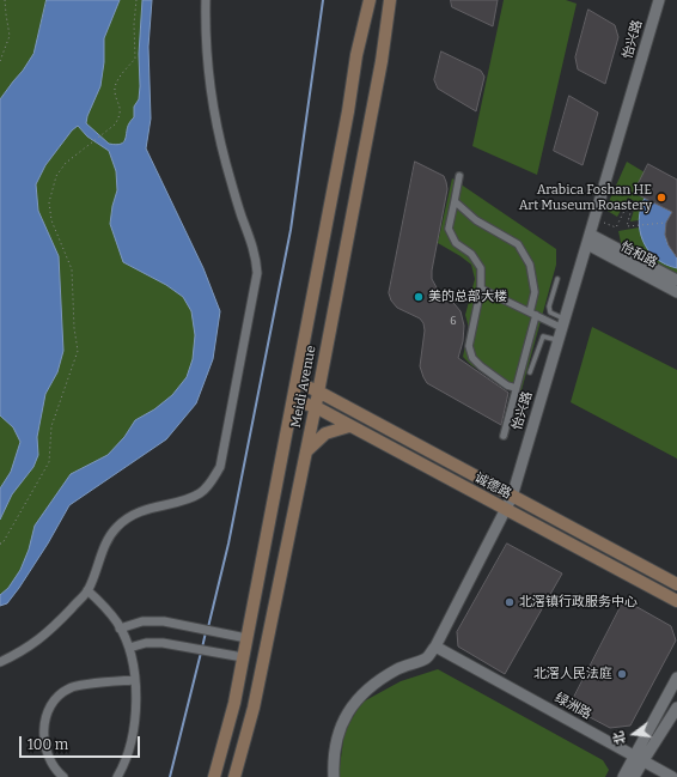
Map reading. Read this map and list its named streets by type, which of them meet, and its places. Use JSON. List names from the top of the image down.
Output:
{
  "streets": {
    "main road": ["Meidi Avenue", "诚德路"],
    "street": ["怡兴路", "怡和路", "绿洲路"]
  },
  "crossings": [
    ["怡兴路", "怡和路"],
    ["怡兴路", "诚德路"],
    ["怡兴路", "绿洲路"],
    ["Meidi Avenue", "诚德路"]
  ],
  "places": [
    "Arabica Foshan HE Art Museum Roastery",
    "美的总部大楼",
    "北滘镇行政服务中心",
    "北滘人民法庭"
  ],
  "house_numbers": ["6"],
  "scale_bar": "100 m",
  "north": "left"
}
